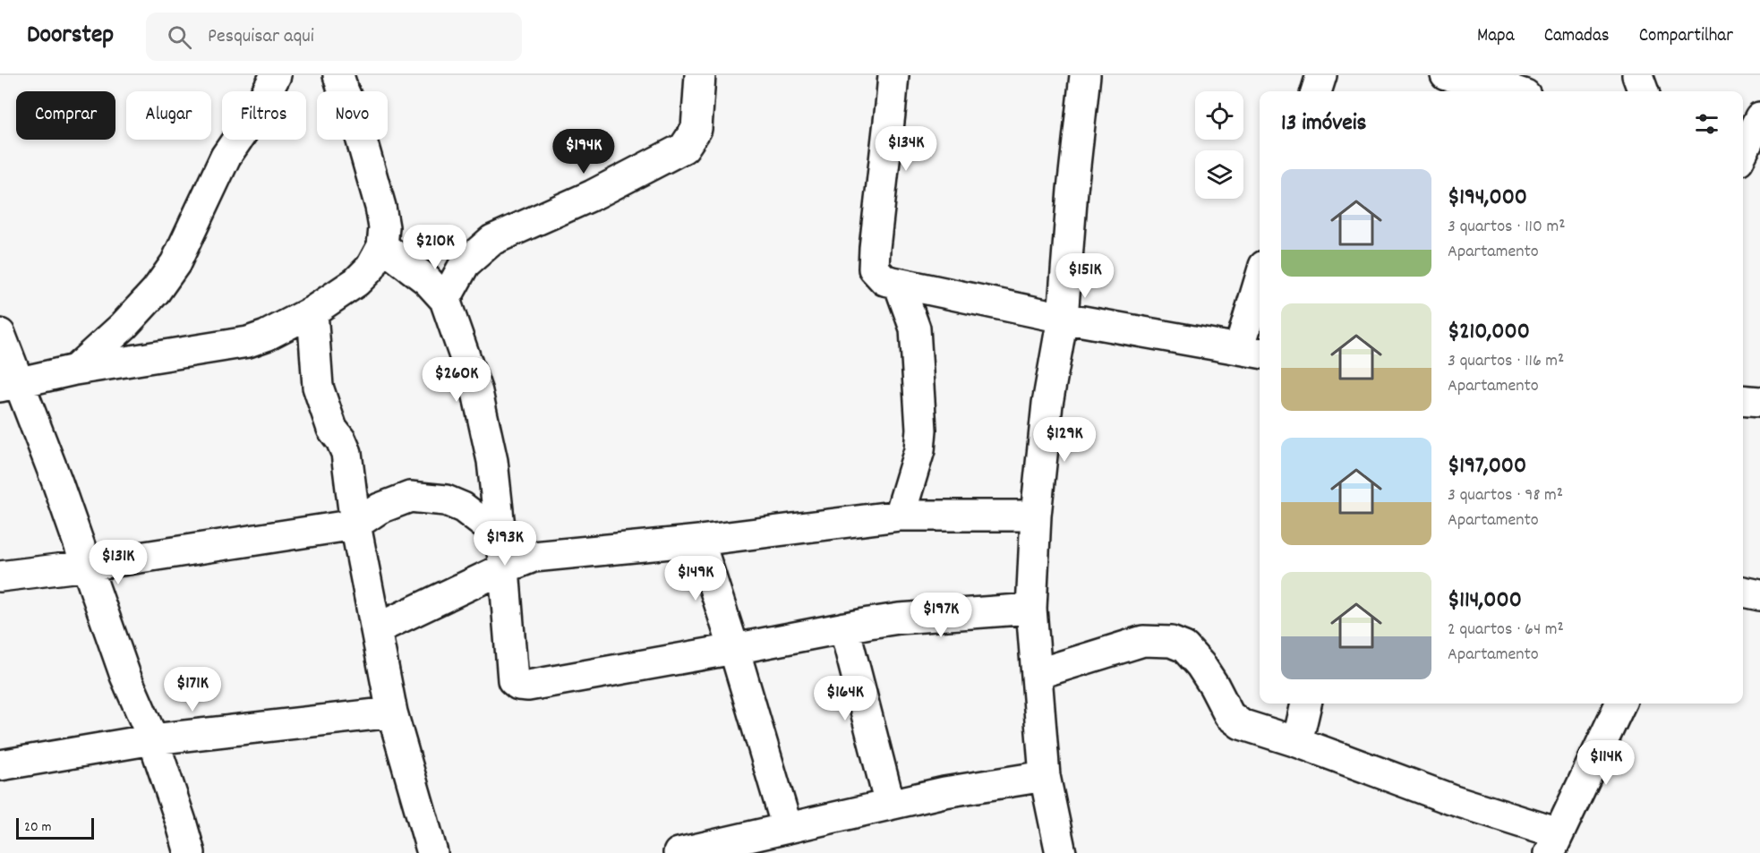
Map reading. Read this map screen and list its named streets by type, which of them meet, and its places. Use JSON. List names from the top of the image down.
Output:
{
  "scale_bar": "20 m",
  "page": {
    "header": "Doorstep",
    "search": "Pesquisar aqui",
    "nav": ["Mapa", "Camadas", "Compartilhar"],
    "chip": [
      "Comprar",
      "Alugar",
      "Filtros",
      "Novo"
    ],
    "heading": "13 imóveis",
    "price": [
      "$134K",
      "$194K",
      "$210K",
      "$151K",
      "$260K",
      "$129K",
      "$193K",
      "$131K",
      "$149K",
      "$197K",
      "$171K",
      "$164K",
      "$114K"
    ],
    "list": [
      {
        "name": "$194,000",
        "note": "3 quartos · 110 m² · Apartamento"
      },
      {
        "name": "$210,000",
        "note": "3 quartos · 116 m² · Apartamento"
      },
      {
        "name": "$197,000",
        "note": "3 quartos · 98 m² · Apartamento"
      },
      {
        "name": "$114,000",
        "note": "2 quartos · 64 m² · Apartamento"
      }
    ],
    "scale": "20 m"
  }
}
